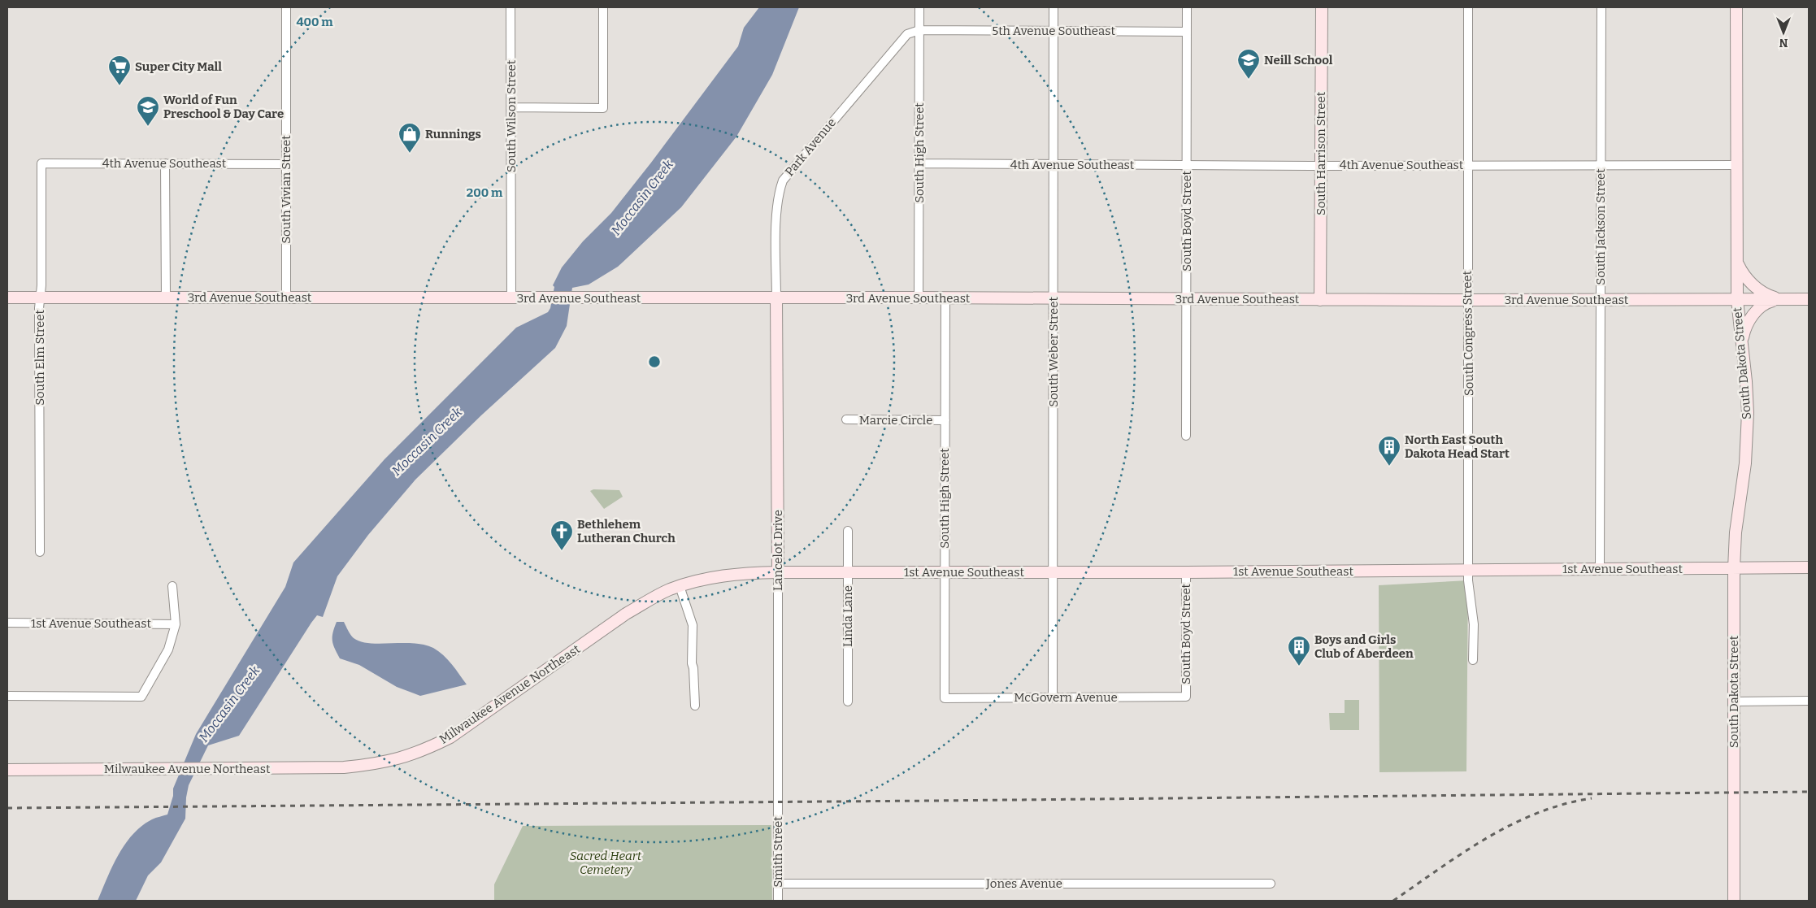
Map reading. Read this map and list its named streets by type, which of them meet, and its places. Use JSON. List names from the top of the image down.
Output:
{
  "streets": {
    "street": [
      "5th Avenue Southeast",
      "South Wilson Street",
      "Park Avenue",
      "South High Street",
      "South Harrison Street",
      "4th Avenue Southeast",
      "South Vivian Street",
      "South Boyd Street",
      "South Jackson Street",
      "3rd Avenue Southeast",
      "South Congress Street",
      "South Weber Street",
      "South Elm Street",
      "South Dakota Street",
      "Marcie Circle",
      "Lancelot Drive",
      "1st Avenue Southeast",
      "Linda Lane",
      "Milwaukee Avenue Northeast",
      "McGovern Avenue",
      "Smith Street",
      "Jones Avenue"
    ]
  },
  "crossings": [
    ["5th Avenue Southeast", "Park Avenue"],
    ["5th Avenue Southeast", "South High Street"],
    ["5th Avenue Southeast", "South Boyd Street"],
    ["5th Avenue Southeast", "South Weber Street"],
    ["South Wilson Street", "3rd Avenue Southeast"],
    ["Park Avenue", "South High Street"],
    ["Park Avenue", "3rd Avenue Southeast"],
    ["Park Avenue", "Lancelot Drive"],
    ["South High Street", "4th Avenue Southeast"],
    ["South High Street", "3rd Avenue Southeast"],
    ["South High Street", "Marcie Circle"],
    ["South High Street", "1st Avenue Southeast"],
    ["South High Street", "McGovern Avenue"],
    ["South Harrison Street", "4th Avenue Southeast"],
    ["South Harrison Street", "3rd Avenue Southeast"],
    ["4th Avenue Southeast", "South Vivian Street"],
    ["4th Avenue Southeast", "South Boyd Street"],
    ["4th Avenue Southeast", "South Jackson Street"],
    ["4th Avenue Southeast", "South Congress Street"],
    ["4th Avenue Southeast", "South Weber Street"],
    ["4th Avenue Southeast", "South Elm Street"],
    ["4th Avenue Southeast", "South Dakota Street"],
    ["South Vivian Street", "3rd Avenue Southeast"],
    ["South Boyd Street", "3rd Avenue Southeast"],
    ["South Boyd Street", "1st Avenue Southeast"],
    ["South Boyd Street", "McGovern Avenue"],
    ["South Jackson Street", "3rd Avenue Southeast"],
    ["South Jackson Street", "1st Avenue Southeast"],
    ["3rd Avenue Southeast", "South Congress Street"],
    ["3rd Avenue Southeast", "South Weber Street"],
    ["3rd Avenue Southeast", "South Elm Street"],
    ["3rd Avenue Southeast", "South Dakota Street"],
    ["3rd Avenue Southeast", "Lancelot Drive"],
    ["South Congress Street", "1st Avenue Southeast"],
    ["South Weber Street", "1st Avenue Southeast"],
    ["South Weber Street", "McGovern Avenue"],
    ["South Dakota Street", "1st Avenue Southeast"],
    ["Lancelot Drive", "1st Avenue Southeast"],
    ["Lancelot Drive", "Milwaukee Avenue Northeast"],
    ["Lancelot Drive", "Smith Street"],
    ["1st Avenue Southeast", "Linda Lane"],
    ["1st Avenue Southeast", "Milwaukee Avenue Northeast"],
    ["Smith Street", "Jones Avenue"]
  ],
  "water": ["Moccasin Creek"],
  "parks": ["Sacred Heart Cemetery"],
  "places": {
    "school or university": ["Neill School", "World of Fun Preschool & Day Care"],
    "supermarket": ["Super City Mall"],
    "shop": ["Runnings"],
    "building": ["North East South Dakota Head Start", "Boys and Girls Club of Aberdeen"],
    "church": ["Bethlehem Lutheran Church"]
  },
  "north": "bottom",
  "rings": ["400 m", "200 m"]
}
